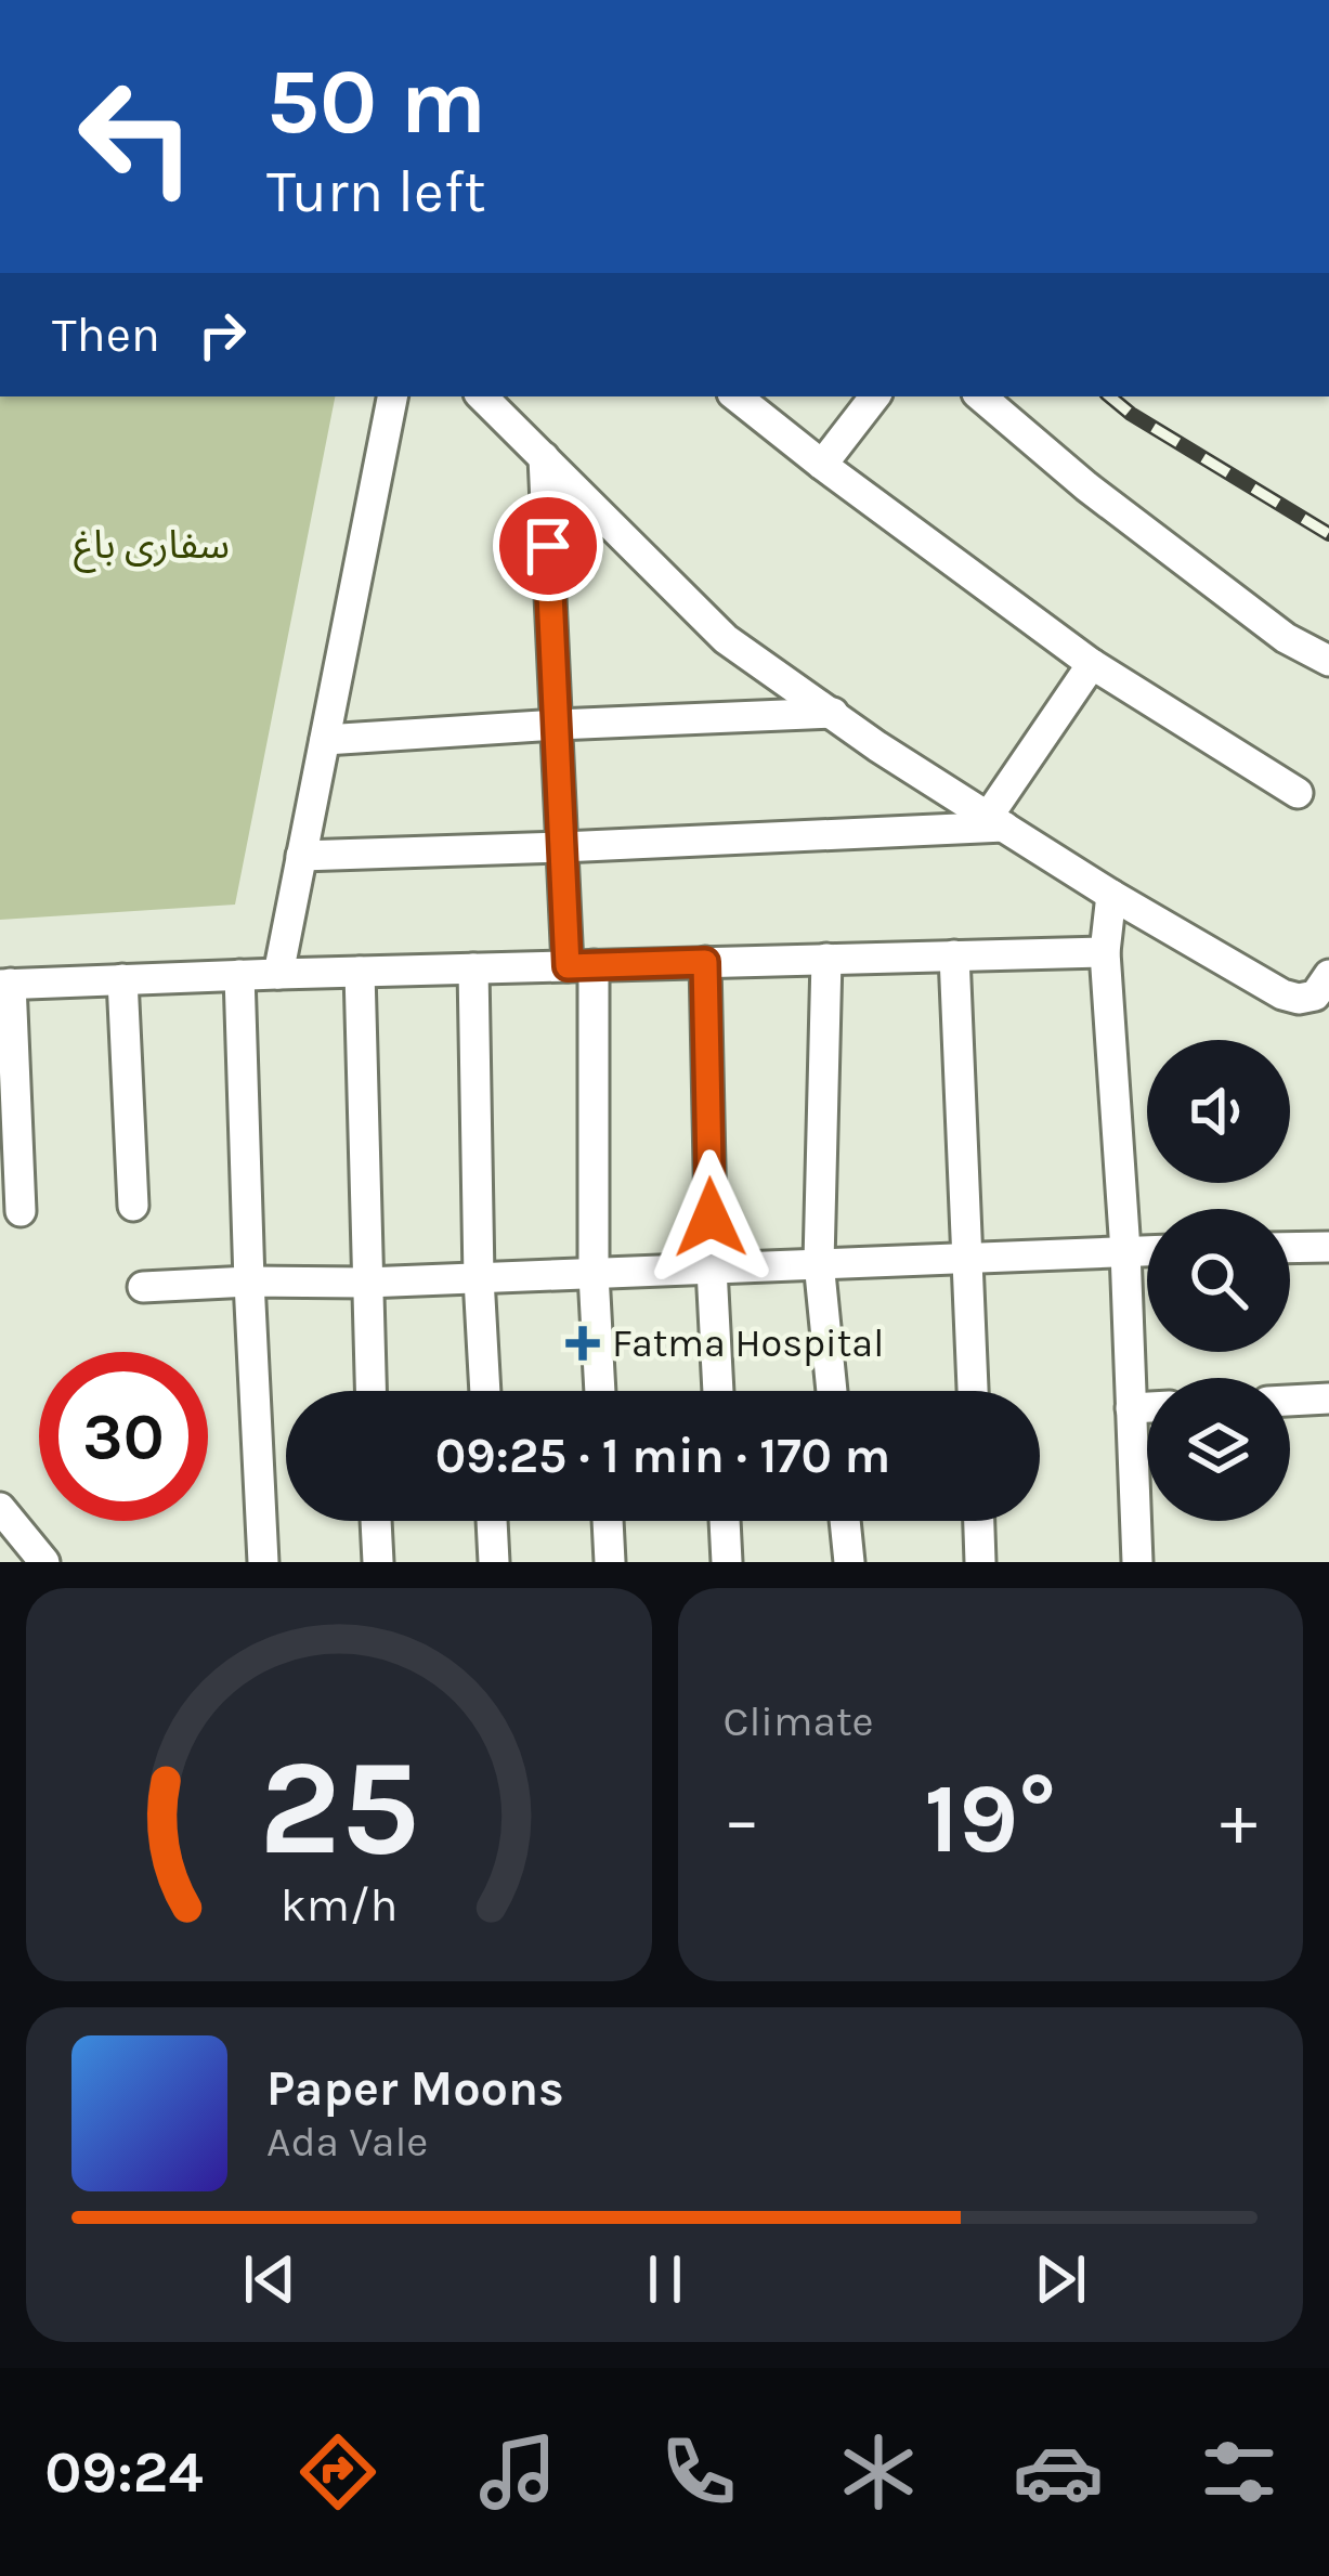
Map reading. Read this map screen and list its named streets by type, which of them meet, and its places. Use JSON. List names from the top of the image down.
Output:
{
  "parks": ["سفاری باغ"],
  "places": {
    "health": ["Fatma Hospital"]
  },
  "page": {
    "turn": ["50 m", "Turn left"],
    "then": "Then",
    "limit": "30",
    "trip": "09:25 · 1 min · 170 m",
    "tile": "Climate",
    "heat": ["−", "19°", "+"],
    "song": ["Paper Moons", "Ada Vale"],
    "tabs": "09:24",
    "gauge": ["25", "km/h"]
  }
}
